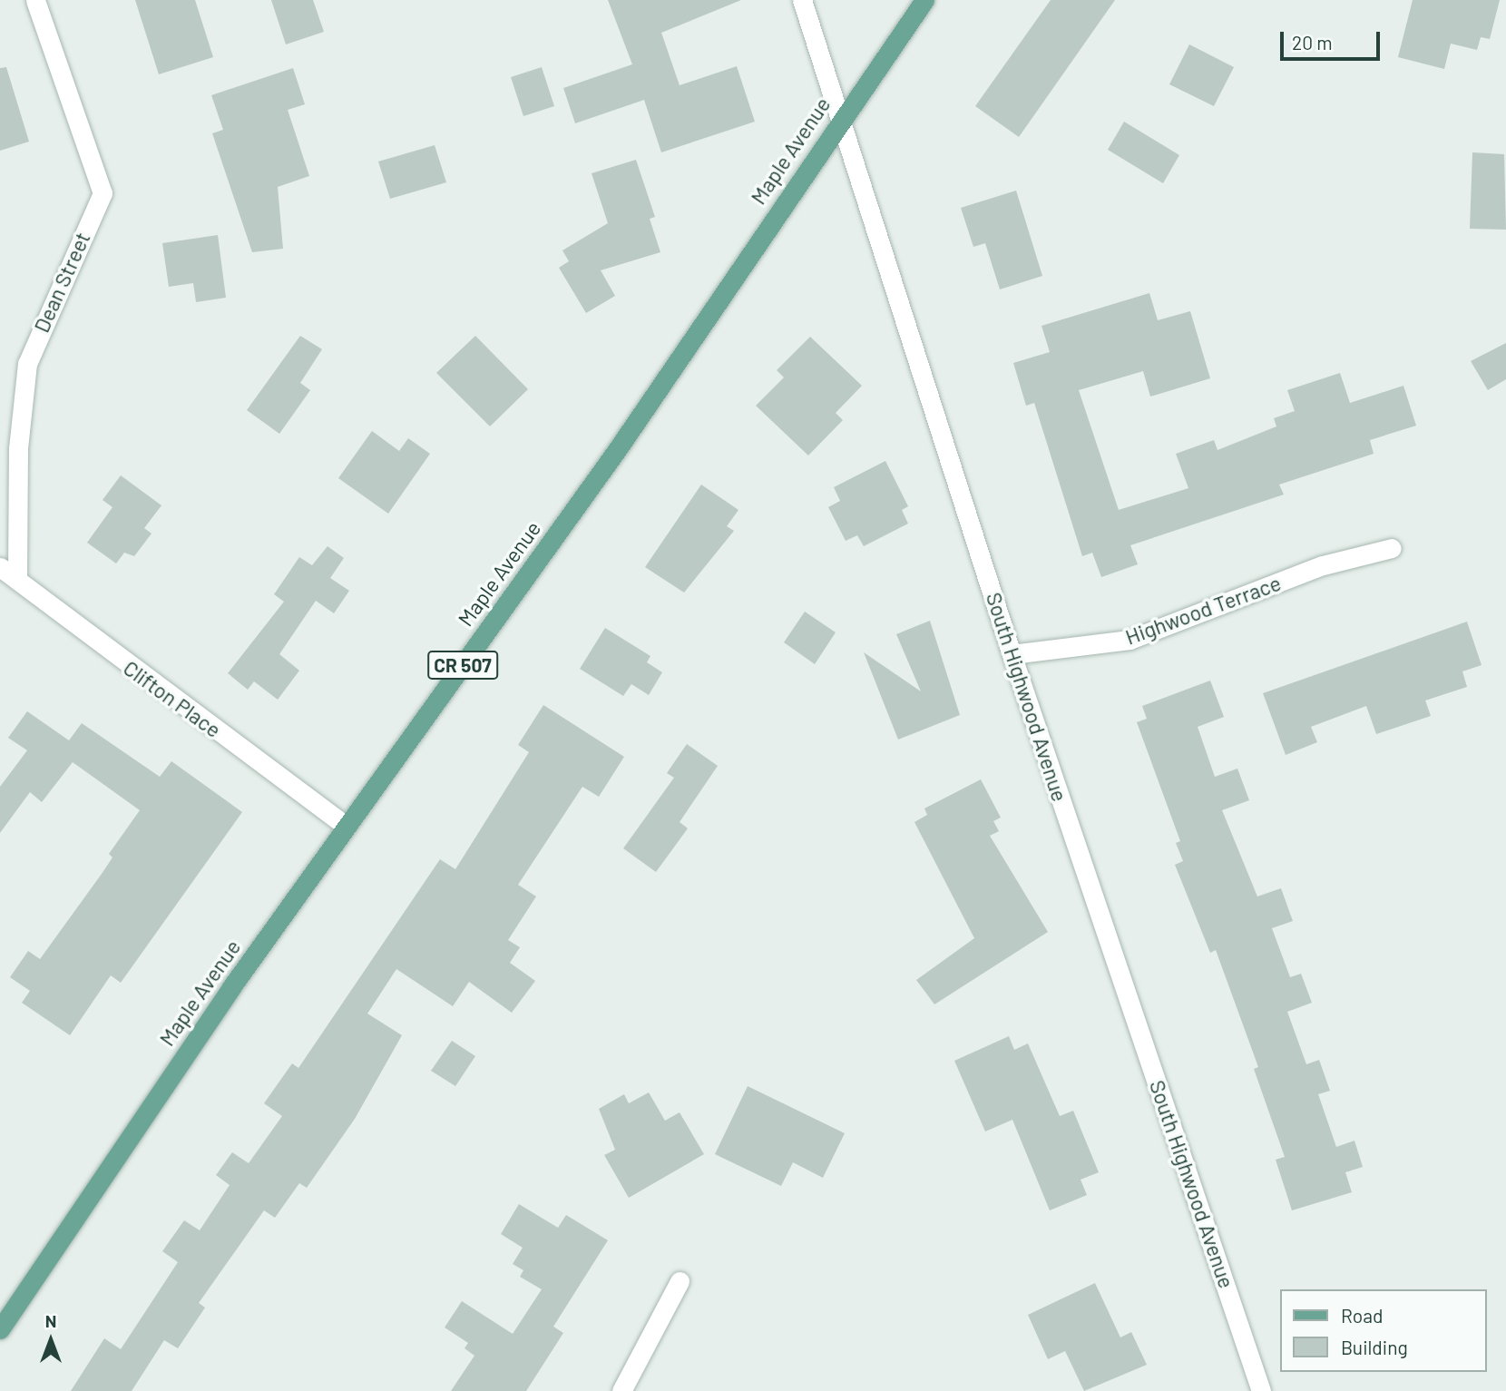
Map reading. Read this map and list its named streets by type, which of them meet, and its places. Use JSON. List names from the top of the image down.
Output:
{
  "streets": {
    "main road": ["Maple Avenue", "CR 507"],
    "street": [
      "Dean Street",
      "Highwood Terrace",
      "South Highwood Avenue",
      "Clifton Place"
    ]
  },
  "crossings": [
    ["Maple Avenue", "South Highwood Avenue"],
    ["Maple Avenue", "Clifton Place"],
    ["Dean Street", "Clifton Place"],
    ["Highwood Terrace", "South Highwood Avenue"]
  ],
  "legend": ["Road", "Building"],
  "scale_bar": "20 m",
  "north": "top"
}
